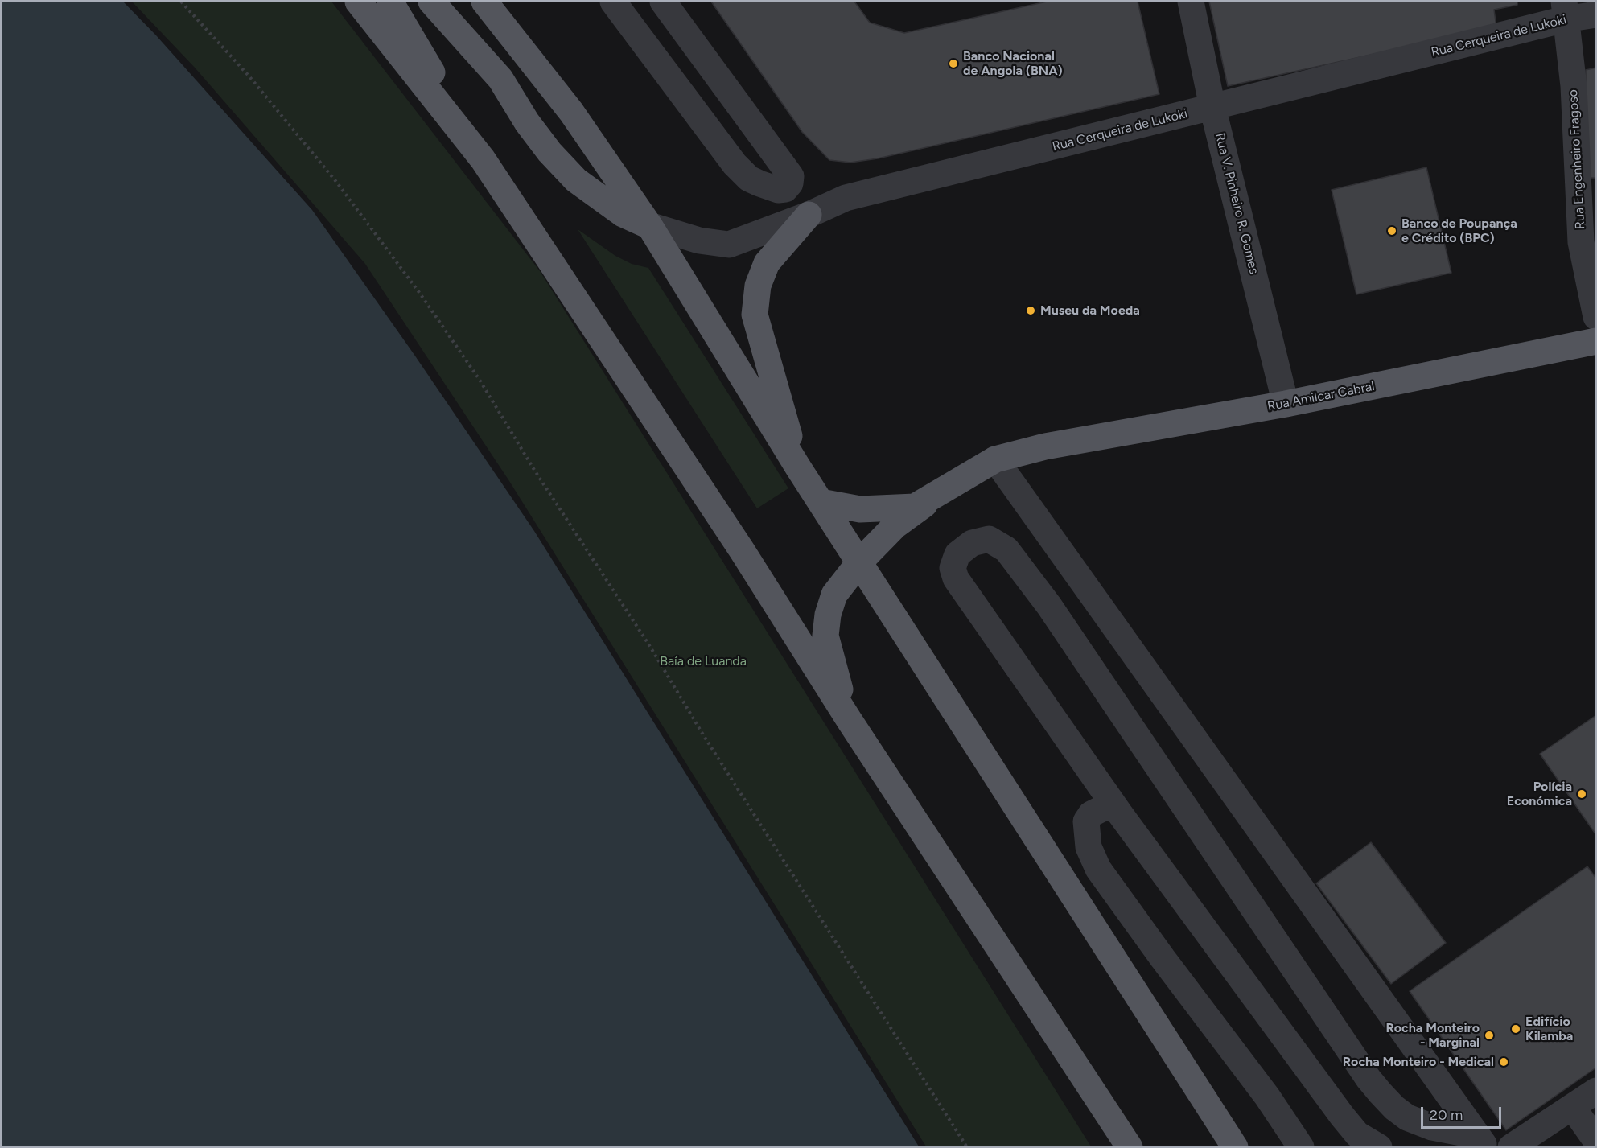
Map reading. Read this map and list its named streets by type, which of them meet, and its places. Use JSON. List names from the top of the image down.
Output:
{
  "streets": {
    "main road": ["Rua Amilcar Cabral"],
    "street": ["Rua Cerqueira de Lukoki", "Rua Engenheiro Fragoso", "Rua V. Pinheiro R. Gomes"]
  },
  "crossings": [
    ["Rua Cerqueira de Lukoki", "Rua Engenheiro Fragoso"],
    ["Rua Cerqueira de Lukoki", "Rua V. Pinheiro R. Gomes"],
    ["Rua V. Pinheiro R. Gomes", "Rua Amilcar Cabral"]
  ],
  "parks": ["Baía de Luanda"],
  "places": [
    "Banco Nacional de Angola (BNA)",
    "Banco de Poupança e Crédito (BPC)",
    "Museu da Moeda",
    "Polícia Económica",
    "Edifício Kilamba",
    "Rocha Monteiro - Marginal",
    "Rocha Monteiro - Medical"
  ],
  "scale_bar": "20 m"
}
